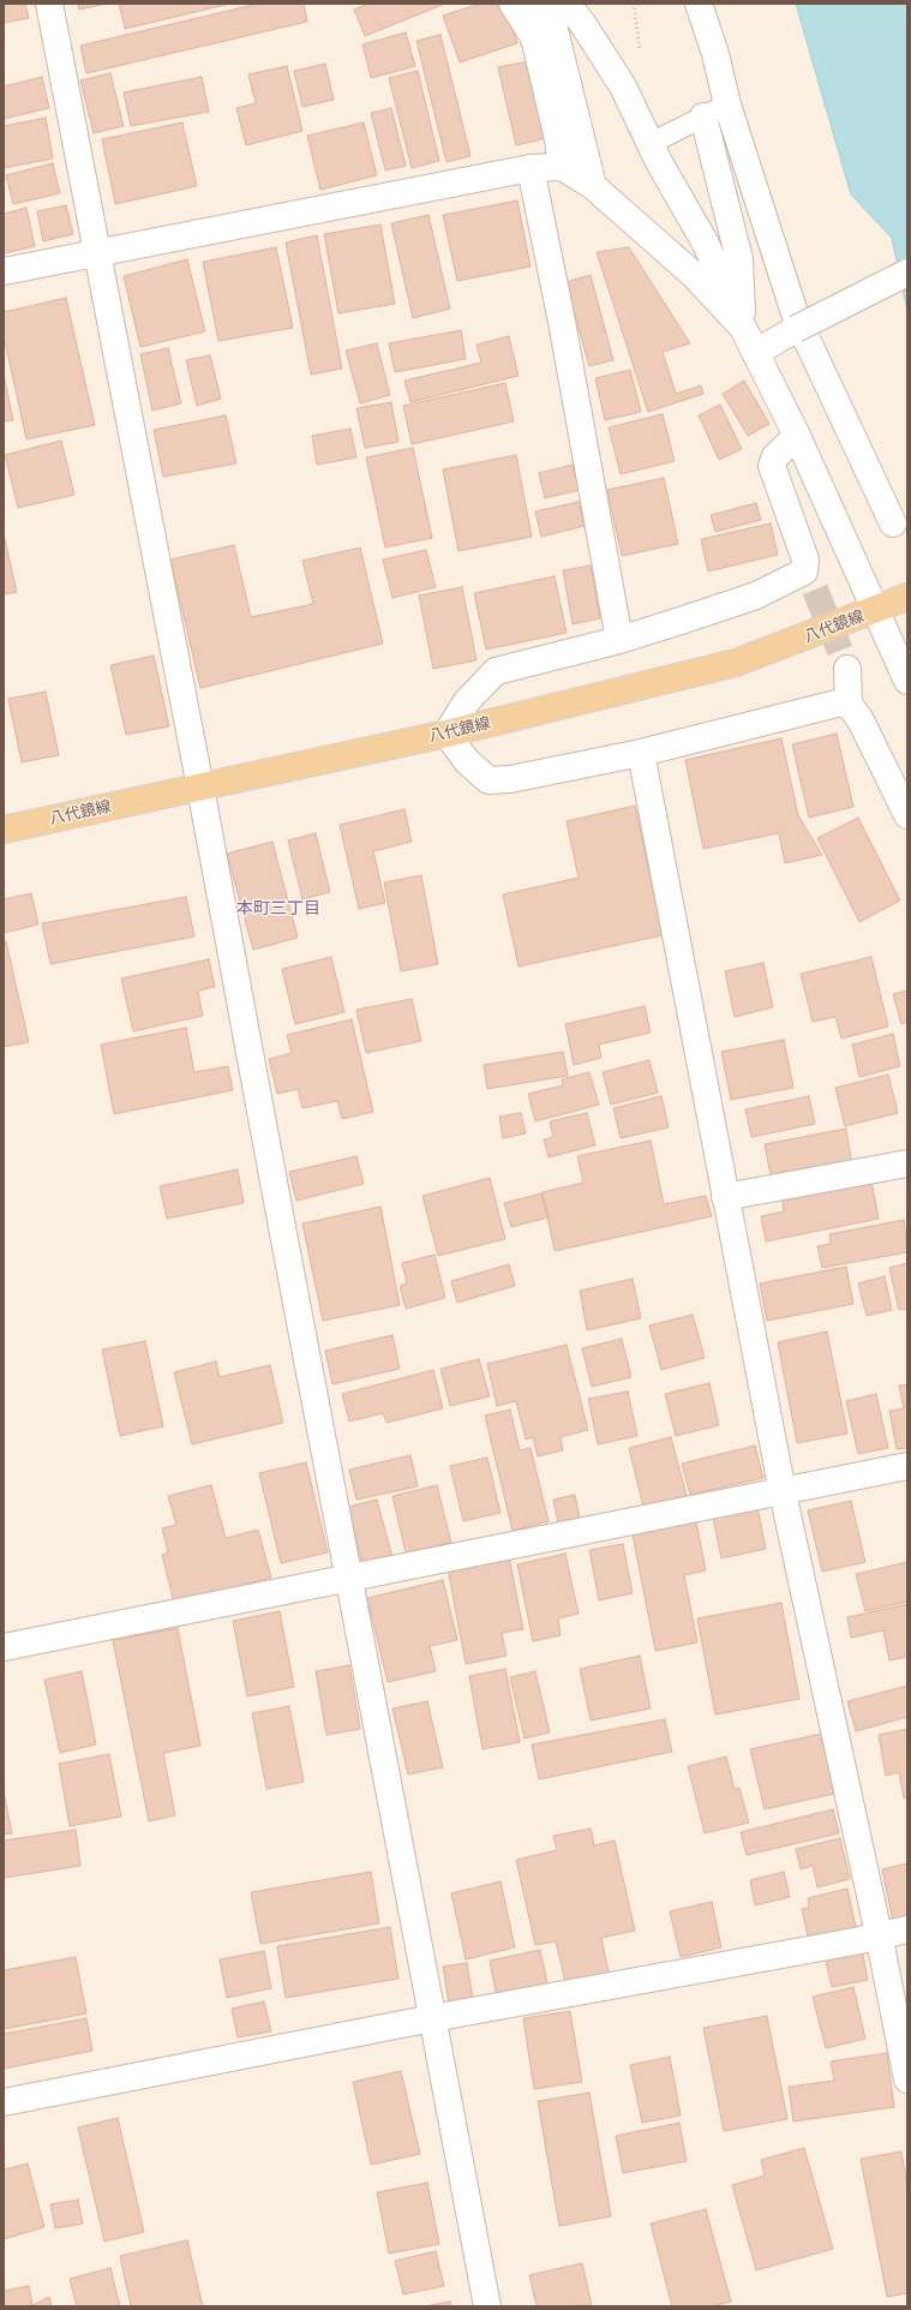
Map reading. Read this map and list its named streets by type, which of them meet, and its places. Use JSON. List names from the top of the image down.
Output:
{
  "streets": {
    "main road": ["八代鏡線"]
  },
  "districts": ["本町三丁目"]
}
